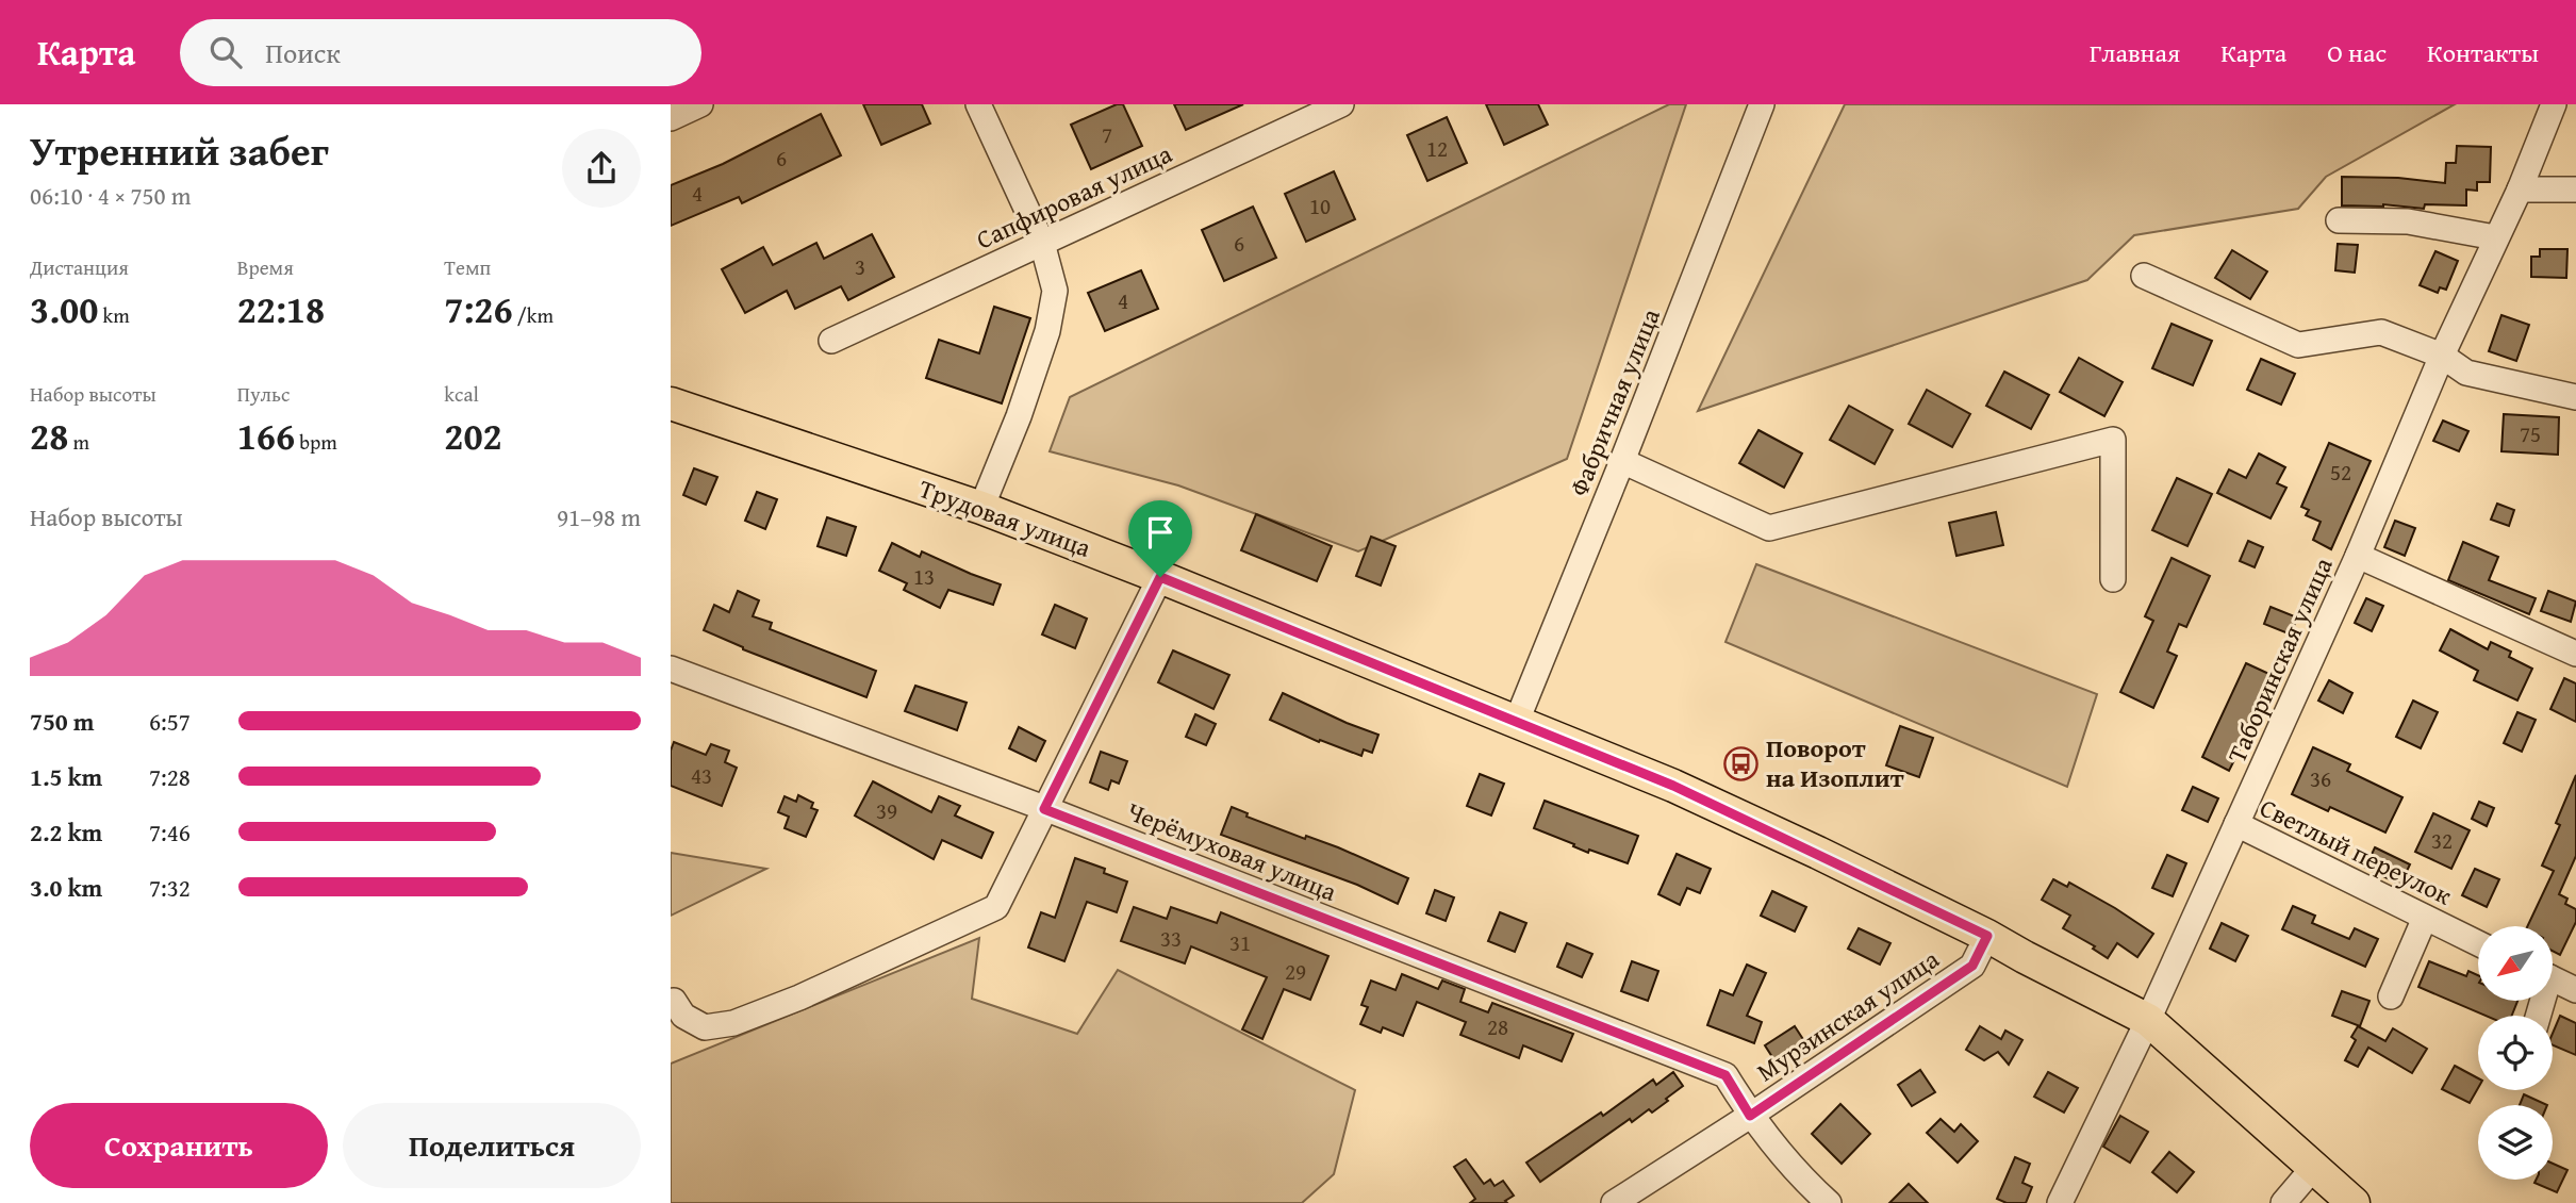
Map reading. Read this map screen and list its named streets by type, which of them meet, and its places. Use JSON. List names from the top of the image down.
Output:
{
  "streets": {
    "main road": ["Трудовая улица"],
    "street": [
      "Сапфировая улица",
      "Фабричная улица",
      "Таборинская улица",
      "Черёмуховая улица",
      "Светлый переулок",
      "Мурзинская улица"
    ]
  },
  "crossings": [
    ["Фабричная улица", "Трудовая улица"],
    ["Трудовая улица", "Таборинская улица"],
    ["Трудовая улица", "Мурзинская улица"],
    ["Таборинская улица", "Светлый переулок"],
    ["Черёмуховая улица", "Мурзинская улица"]
  ],
  "places": {
    "bus stop": ["Поворот на Изоплит"]
  },
  "house_numbers": [
    "7",
    "12",
    "6",
    "4",
    "10",
    "6",
    "3",
    "4",
    "75",
    "52",
    "13",
    "43",
    "36",
    "39",
    "32",
    "33",
    "31",
    "29",
    "28"
  ],
  "north": "bottom left",
  "page": {
    "header": "Карта",
    "search": "Поиск",
    "nav": [
      "Главная",
      "Карта",
      "О нас",
      "Контакты"
    ],
    "heading": ["Утренний забег", "06:10 · 4 × 750 m"],
    "stats": [
      ["Дистанция", "3.00 km"],
      ["Время", "22:18"],
      ["Темп", "7:26 /km"],
      ["Набор высоты", "28 m"],
      ["Пульс", "166 bpm"],
      ["kcal", "202"]
    ],
    "chart": ["Набор высоты", "91–98 m"],
    "list": [
      {
        "name": "750 m",
        "note": "6:57"
      },
      {
        "name": "1.5 km",
        "note": "7:28"
      },
      {
        "name": "2.2 km",
        "note": "7:46"
      },
      {
        "name": "3.0 km",
        "note": "7:32"
      }
    ],
    "buttons": ["Сохранить", "Поделиться"]
  }
}
